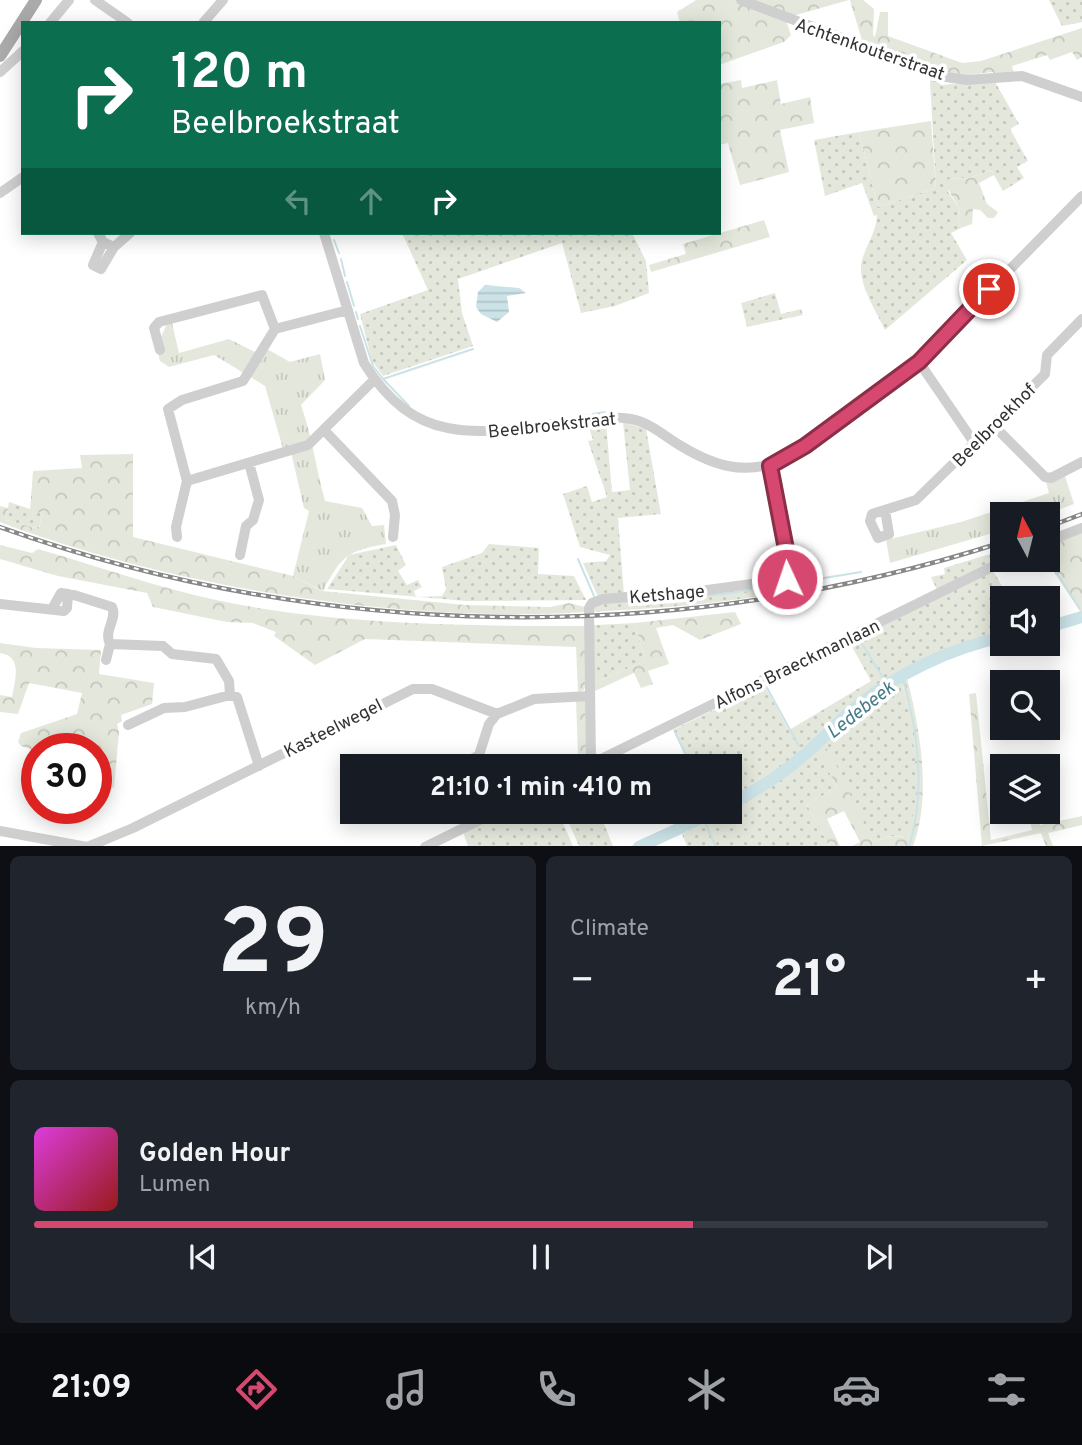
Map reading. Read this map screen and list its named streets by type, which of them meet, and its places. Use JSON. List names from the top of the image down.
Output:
{
  "streets": {
    "street": [
      "Achtenkouterstraat",
      "Beelbroekstraat",
      "Beelbroekhof",
      "Ketshage",
      "Alfons Braeckmanlaan",
      "Kasteelwegel"
    ]
  },
  "crossings": [
    ["Beelbroekstraat", "Ketshage"]
  ],
  "water": ["Ledebeek"],
  "north": "top",
  "page": {
    "turn": ["120 m", "Beelbroekstraat"],
    "limit": "30",
    "trip": "21:10 · 1 min · 410 m",
    "tile": [
      ["29", "km/h"],
      "Climate"
    ],
    "heat": ["−", "21°", "+"],
    "song": ["Golden Hour", "Lumen"],
    "tabs": "21:09"
  }
}
